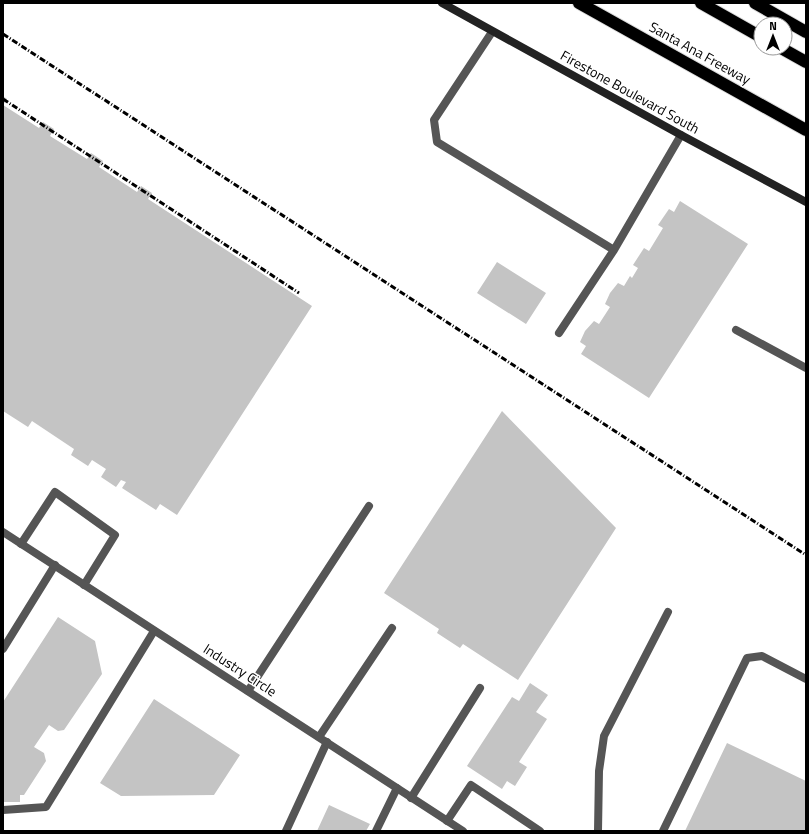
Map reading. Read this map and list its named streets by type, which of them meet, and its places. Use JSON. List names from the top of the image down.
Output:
{
  "streets": {
    "highway": ["Santa Ana Freeway"],
    "street": ["Firestone Boulevard South", "Industry Circle"]
  },
  "north": "top"
}
